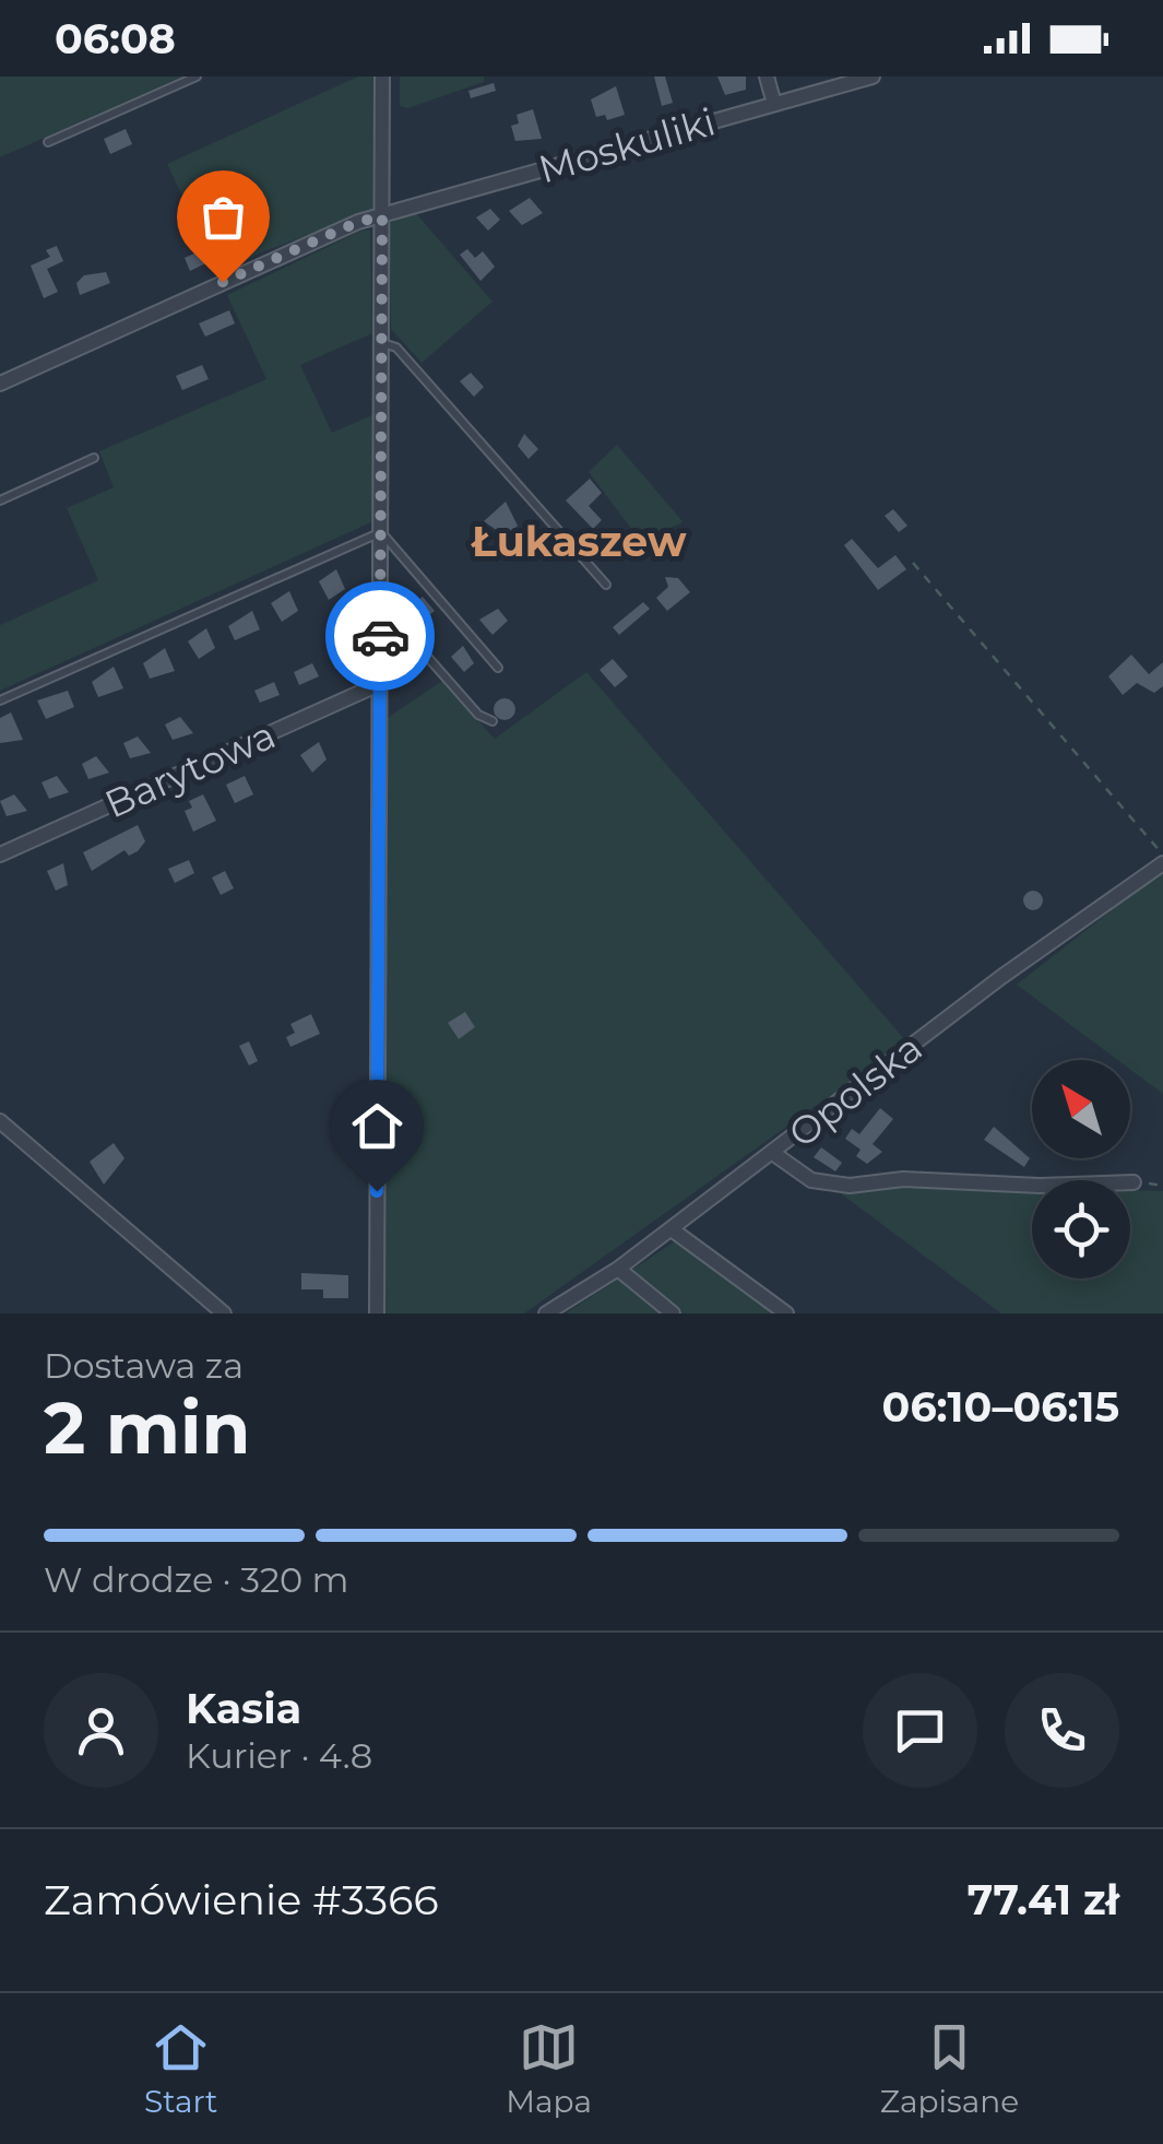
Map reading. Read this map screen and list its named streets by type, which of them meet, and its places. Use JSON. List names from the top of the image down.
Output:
{
  "streets": {
    "street": ["Moskuliki", "Barytowa", "Opolska"]
  },
  "districts": ["Łukaszew"],
  "north": "top left",
  "page": {
    "status": "06:08",
    "heading": ["2 min", "Dostawa za", "06:10–06:15"],
    "panel": [
      "Kasia",
      "Kurier · 4.8",
      "Zamówienie #3366",
      "77.41 zł"
    ],
    "bar": "W drodze · 320 m",
    "tabs": ["Start", "Mapa", "Zapisane"]
  }
}
